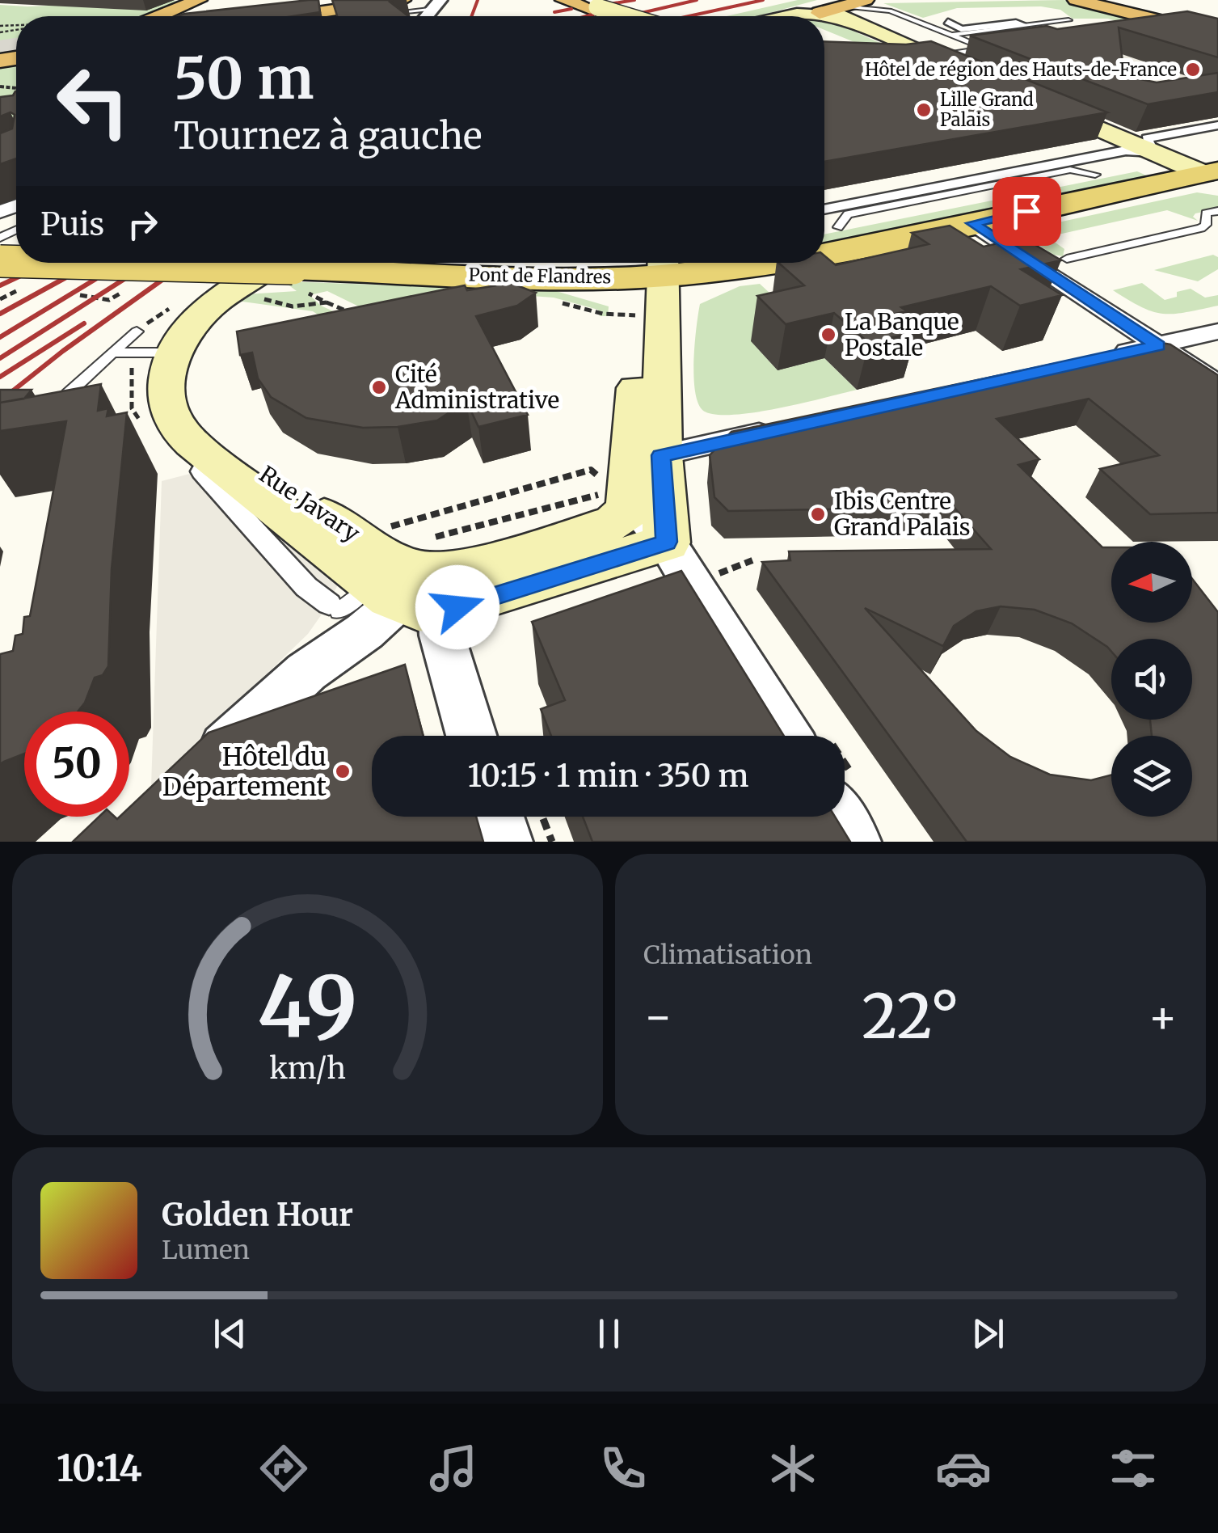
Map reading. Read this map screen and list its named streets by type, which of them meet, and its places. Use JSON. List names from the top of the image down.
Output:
{
  "streets": {
    "main road": ["Pont de Flandres", "Rue Javary"]
  },
  "places": [
    "Hôtel de région des Hauts-de-France",
    "Lille Grand Palais",
    "La Banque Postale",
    "Cité Administrative",
    "Ibis Centre Grand Palais",
    "Hôtel du Département"
  ],
  "north": "left",
  "page": {
    "turn": ["50 m", "Tournez à gauche"],
    "then": "Puis",
    "limit": "50",
    "trip": "10:15 · 1 min · 350 m",
    "tile": "Climatisation",
    "heat": ["−", "22°", "+"],
    "song": ["Golden Hour", "Lumen"],
    "tabs": "10:14",
    "gauge": ["49", "km/h"]
  }
}
